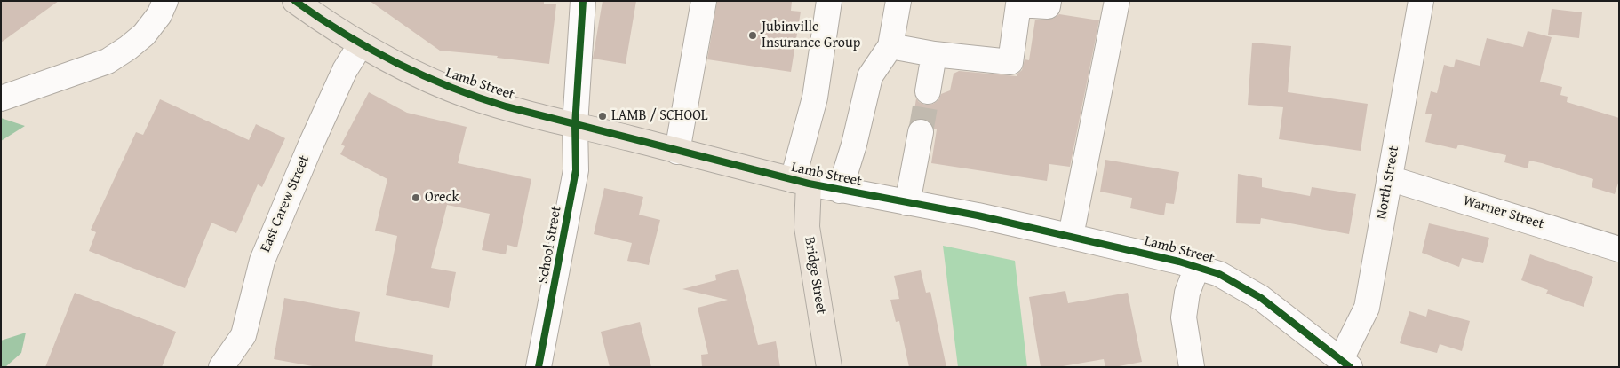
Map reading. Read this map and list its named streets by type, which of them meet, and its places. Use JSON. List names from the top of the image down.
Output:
{
  "streets": {
    "main road": ["Lamb Street", "Bridge Street"],
    "street": [
      "North Street",
      "East Carew Street",
      "Warner Street",
      "School Street"
    ]
  },
  "crossings": [
    ["Lamb Street", "North Street"],
    ["Lamb Street", "East Carew Street"],
    ["Lamb Street", "School Street"],
    ["Lamb Street", "Bridge Street"],
    ["North Street", "Warner Street"]
  ],
  "places": ["Jubinville Insurance Group", "LAMB / SCHOOL", "Oreck"]
}
